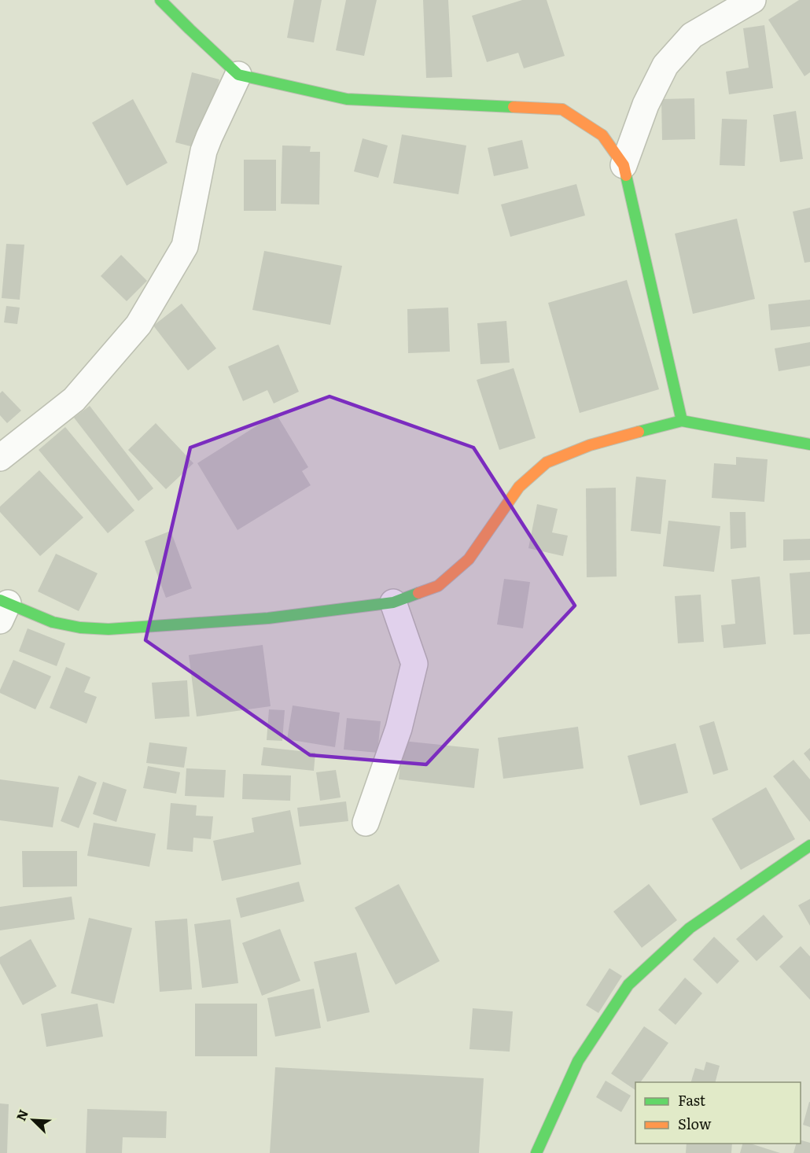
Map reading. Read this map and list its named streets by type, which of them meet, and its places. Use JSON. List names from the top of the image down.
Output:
{
  "legend": ["Fast", "Slow"],
  "north": "top left"
}
